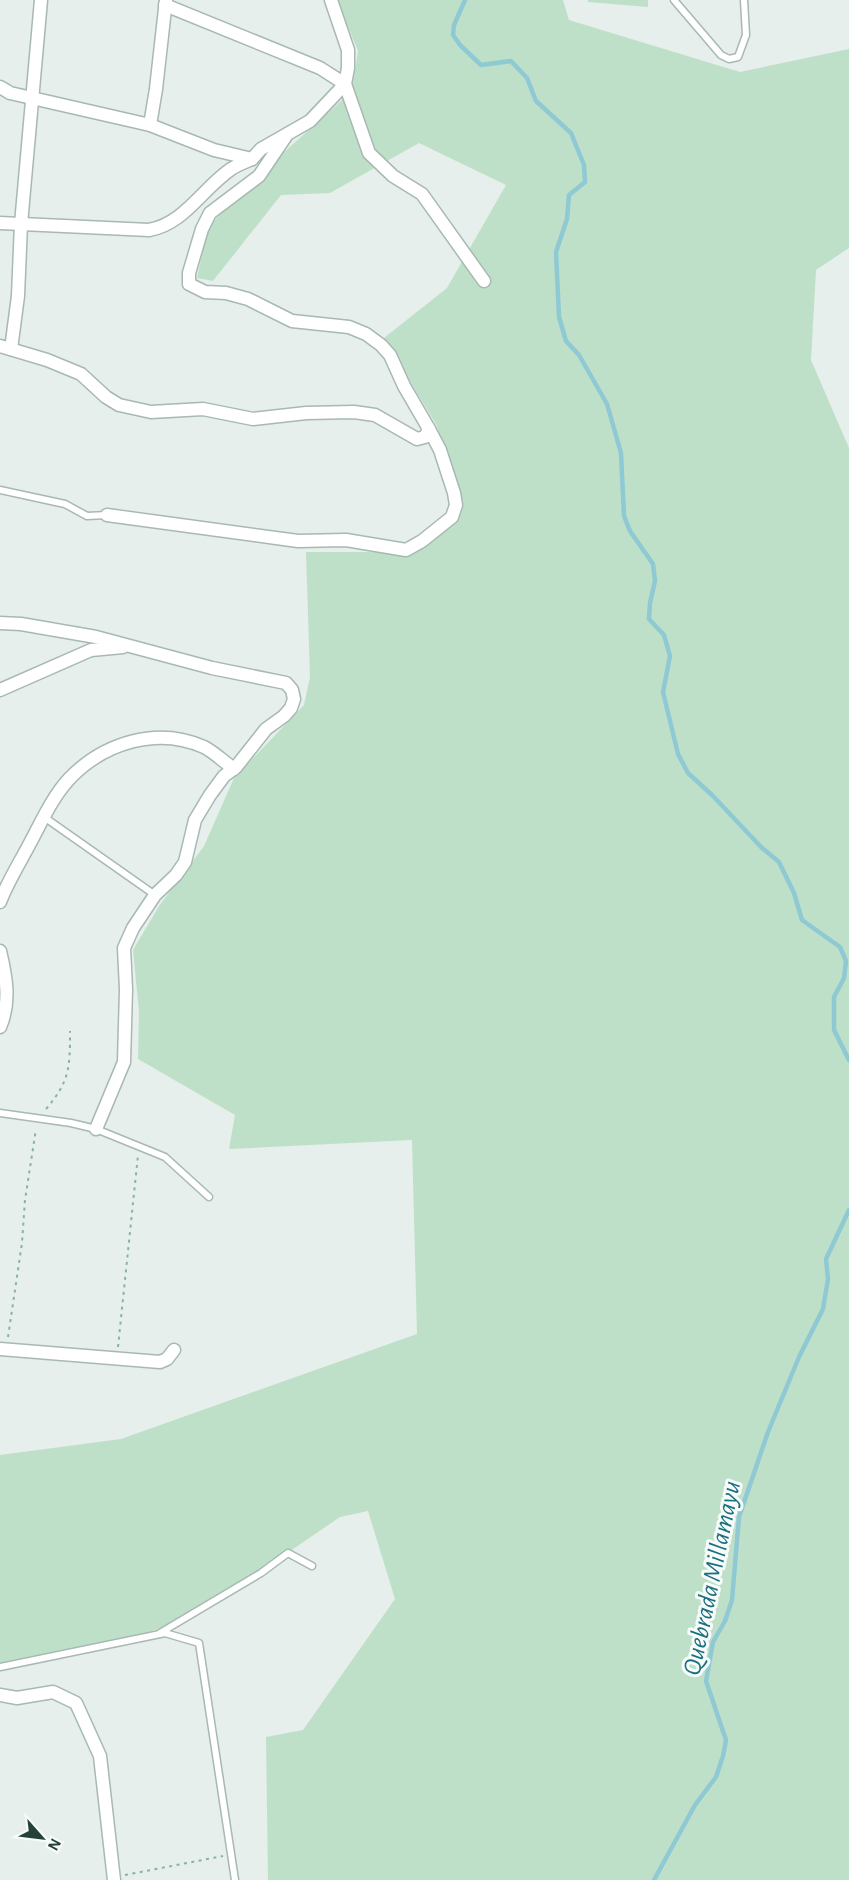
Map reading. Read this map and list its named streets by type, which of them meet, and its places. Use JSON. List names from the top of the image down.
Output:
{
  "water": ["Quebrada Millamayu"],
  "north": "bottom right"
}
